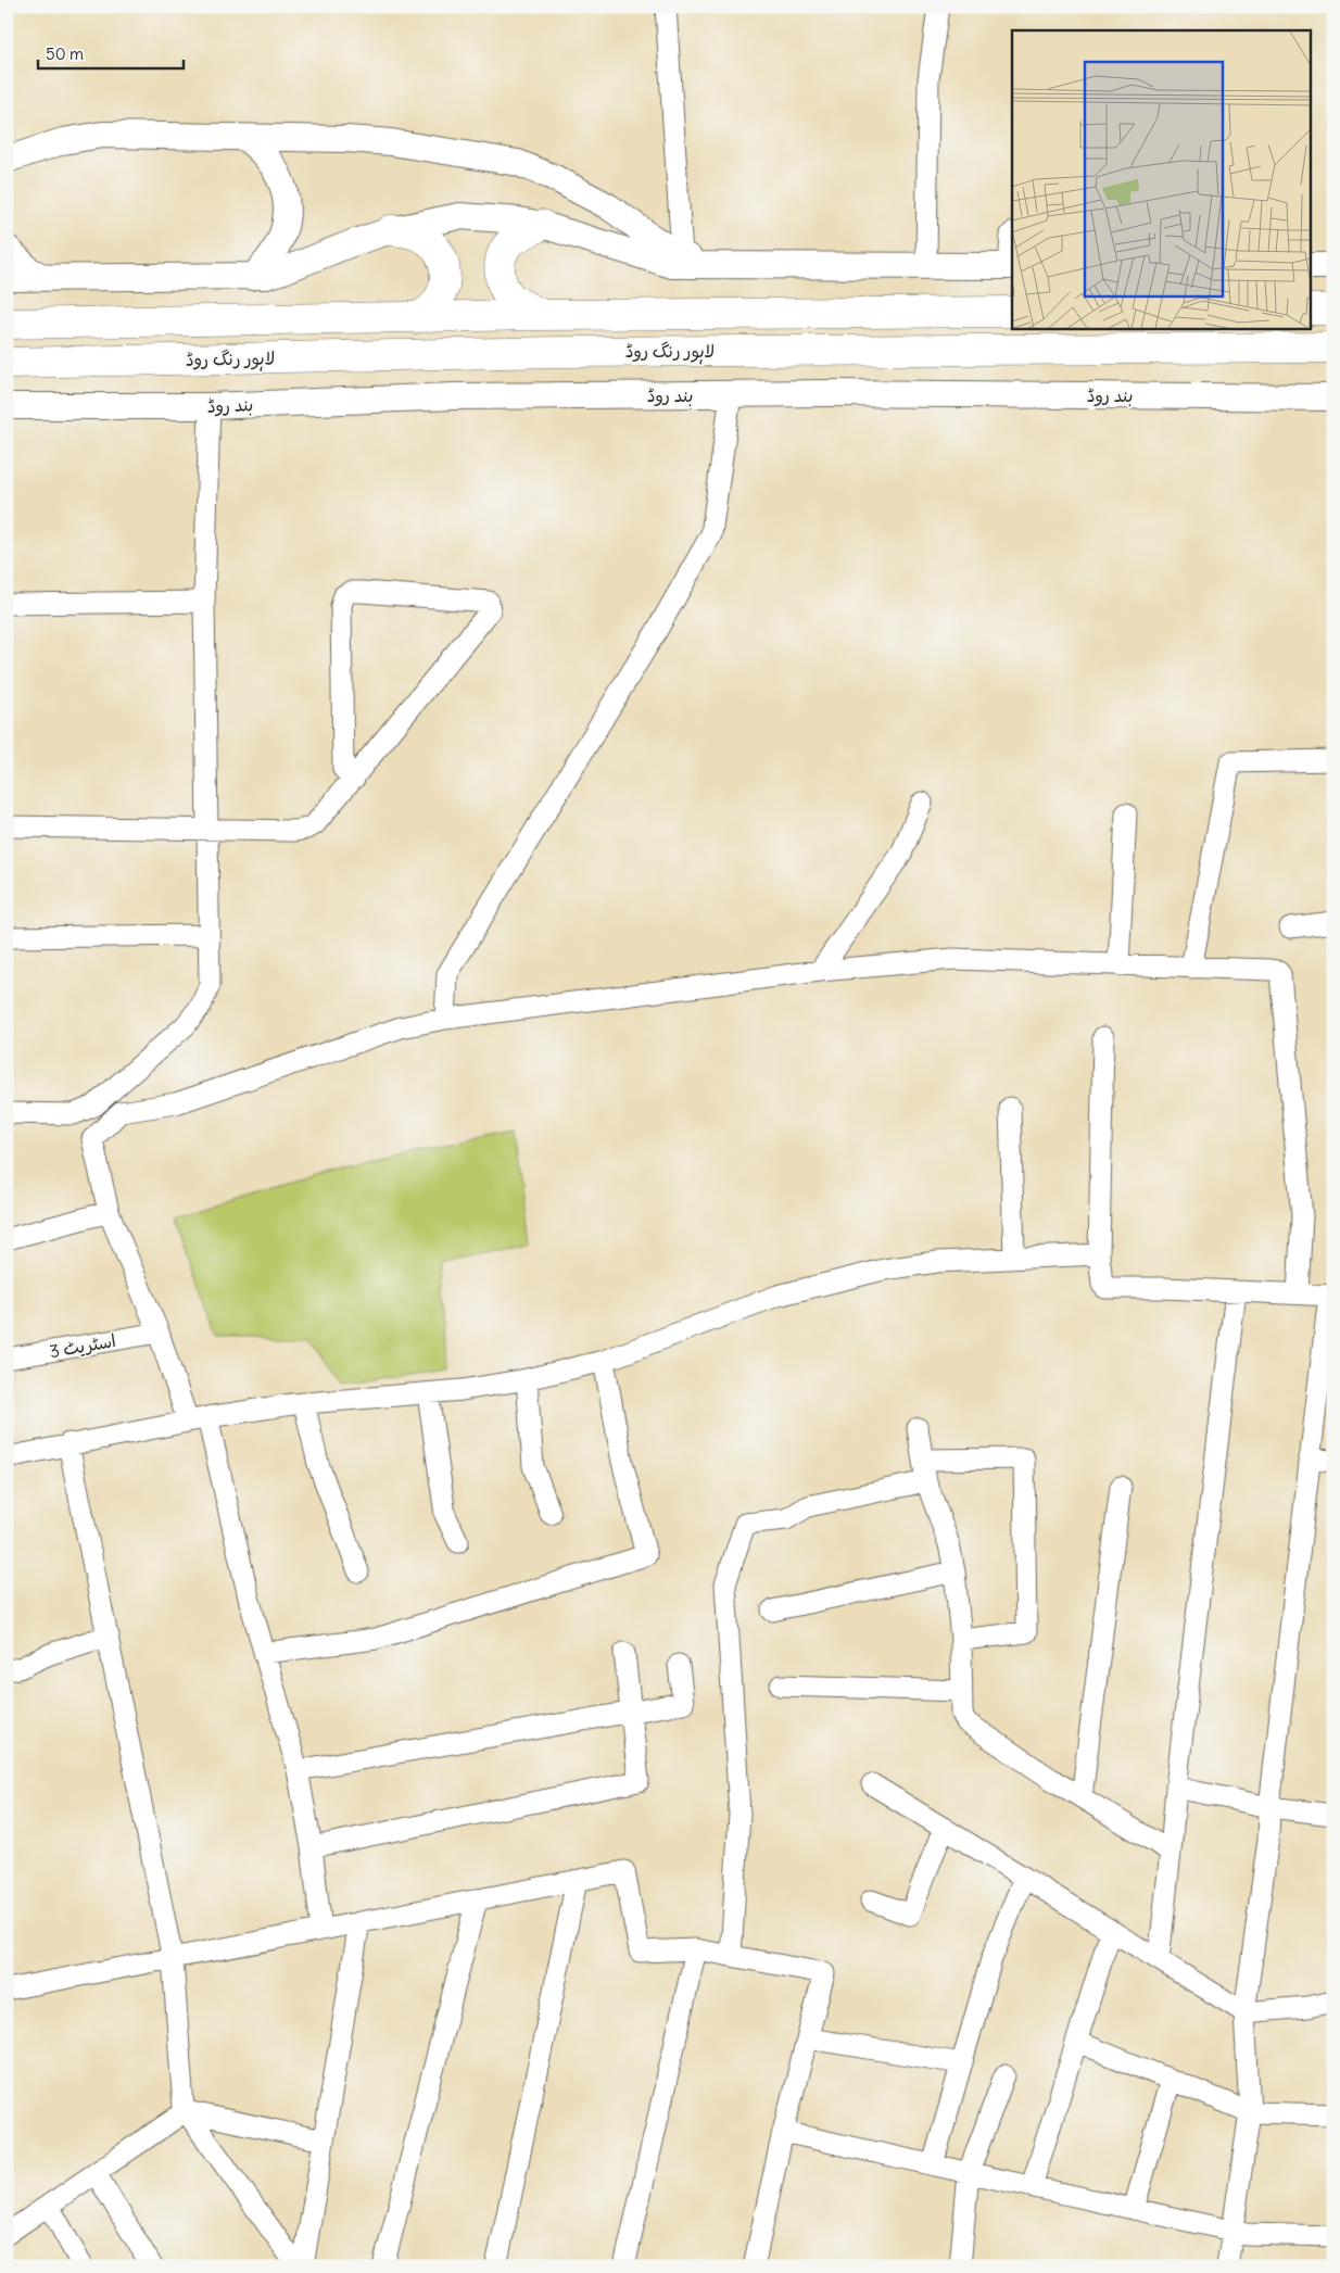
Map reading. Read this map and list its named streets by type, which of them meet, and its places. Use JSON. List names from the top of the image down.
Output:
{
  "streets": {
    "highway": ["لاہور رنگ روڈ"],
    "main road": ["بند روڈ"],
    "street": ["اسٹریٹ 3"]
  },
  "scale_bar": "50 m"
}
